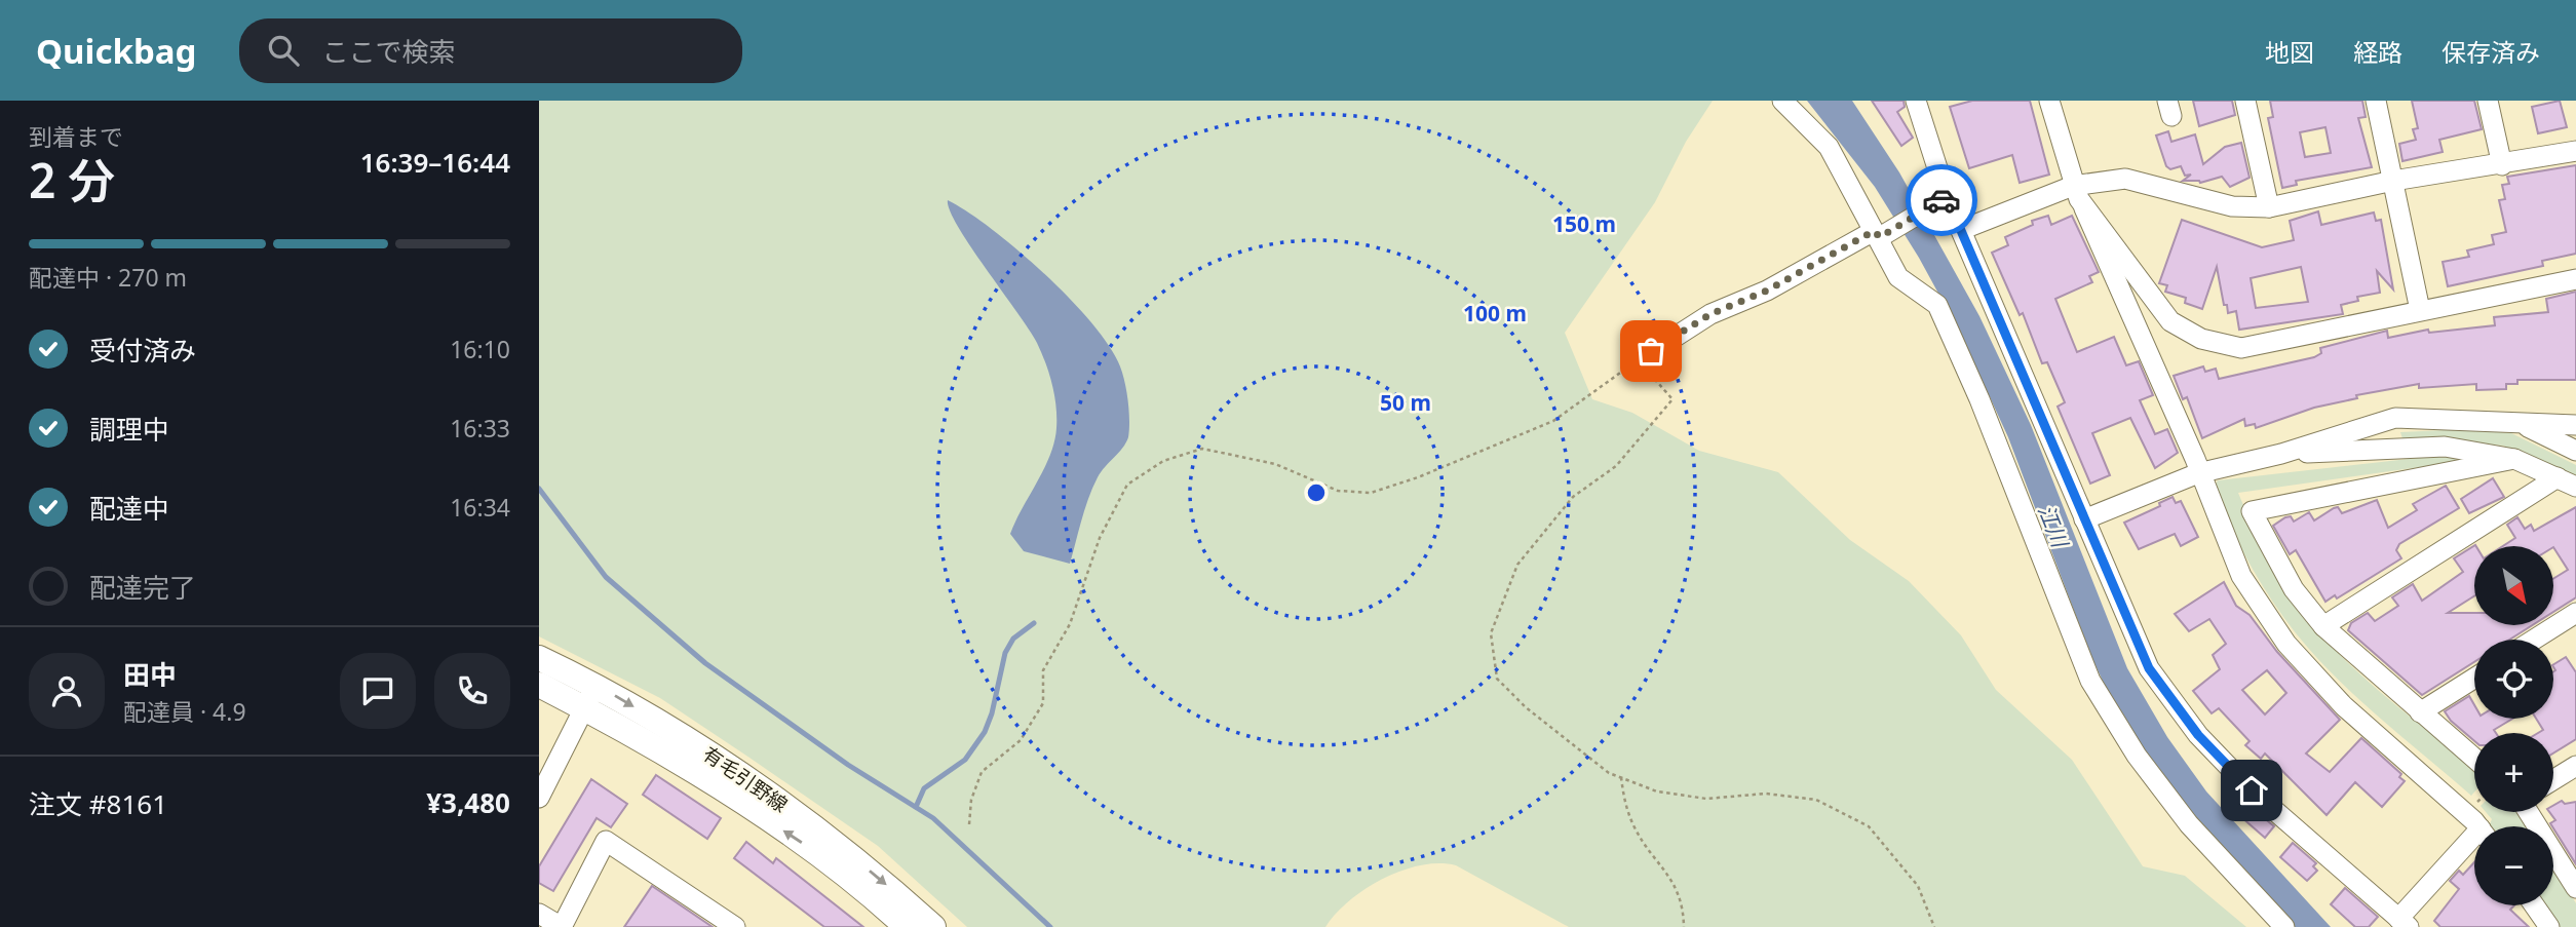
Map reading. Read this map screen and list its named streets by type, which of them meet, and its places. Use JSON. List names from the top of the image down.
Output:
{
  "streets": {
    "main road": ["有毛引野線"]
  },
  "water": ["江川"],
  "north": "bottom right",
  "page": {
    "header": "Quickbag",
    "search": "ここで検索",
    "nav": ["地図", "経路", "保存済み"],
    "heading": ["2 分", "到着まで", "16:39–16:44"],
    "panel": [
      "田中",
      "配達員 · 4.9",
      "注文 #8161",
      "¥3,480"
    ],
    "bar": "配達中 · 270 m",
    "list": [
      ["受付済み", "16:10"],
      ["調理中", "16:33"],
      ["配達中", "16:34"],
      "配達完了"
    ],
    "map_buttons": ["+", "−"]
  },
  "rings": ["150 m", "100 m", "50 m"]
}
